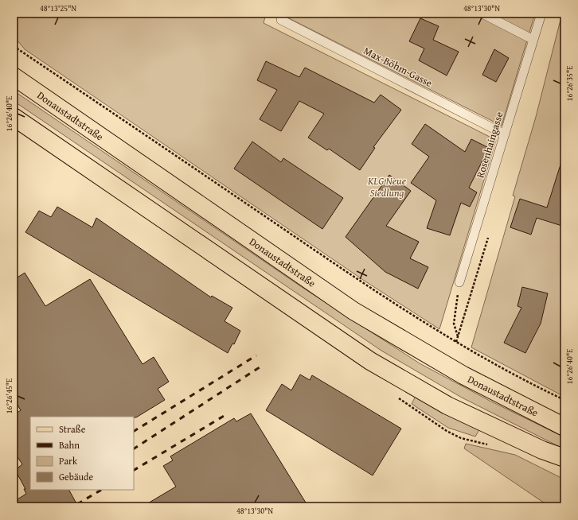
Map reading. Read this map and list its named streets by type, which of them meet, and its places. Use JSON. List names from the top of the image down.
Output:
{
  "streets": {
    "main road": ["Donaustadtstraße"],
    "lane": ["Max-Böhm-Gasse", "Rosenhaingasse"]
  },
  "crossings": [
    ["Max-Böhm-Gasse", "Rosenhaingasse"]
  ],
  "parks": ["KLG Neue Siedlung"],
  "legend": [
    "Straße",
    "Bahn",
    "Park",
    "Gebäude"
  ],
  "coordinates": [
    "48°13'25\"N",
    "48°13'30\"N",
    "16°26'35\"E",
    "16°26'40\"E",
    "16°26'45\"E"
  ]
}
